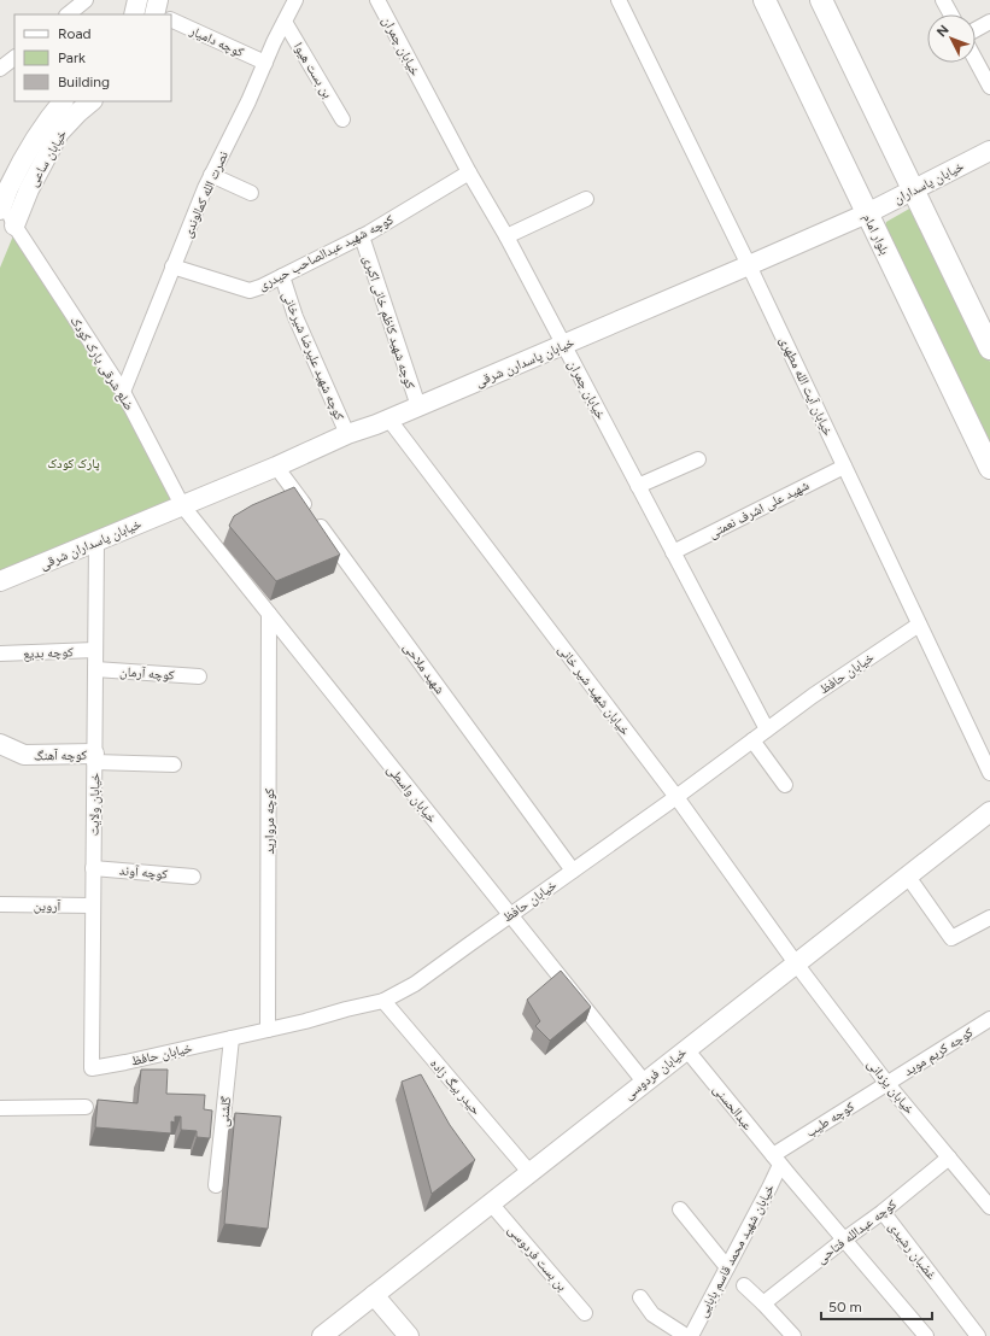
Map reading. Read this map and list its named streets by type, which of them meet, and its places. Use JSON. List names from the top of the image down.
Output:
{
  "streets": {
    "main road": ["بلوار امام"],
    "street": [
      "کوچه دامیار",
      "خیابان چمران",
      "بن بست هیوا",
      "خیابان ساعی",
      "خیابان پاسداران",
      "نصرت الله کمالوندی",
      "کوچه شهید عبدالصاحب حیدری",
      "کوچه شهید کاظم خانی اکبری",
      "کوچه شهید علیرضا شیرخانی",
      "خیابان پاسدارن شرقی",
      "ضلع شرقی پارک کودک",
      "خیابان آیت الله مطهری",
      "شهید علی اشرف نعمتی",
      "خیابان پاسداران شرقی",
      "کوچه بدیع",
      "شهید ملاحی",
      "کوچه آرمان",
      "خیابان حافظ",
      "خیابان شهید شیر خانی",
      "کوچه آهنگ",
      "خیابان واسطی",
      "خیابان ولایت",
      "کوچه مروارید",
      "کوچه آوند",
      "آروین",
      "کوچه کریم موید",
      "خیابان فردوسی",
      "حیدر بیگ زاده",
      "خیابان یزدانی",
      "عبدالحسنی",
      "گلشنی",
      "کوچه طیب",
      "کوچه عبدالله فتاحی",
      "خیابان شهید محمد قاسم بابایی",
      "غضبان رشیدی",
      "بن بست فردوسی"
    ]
  },
  "crossings": [
    ["کوچه دامیار", "نصرت الله کمالوندی"],
    ["خیابان چمران", "کوچه شهید عبدالصاحب حیدری"],
    ["خیابان چمران", "خیابان پاسدارن شرقی"],
    ["خیابان چمران", "شهید علی اشرف نعمتی"],
    ["خیابان چمران", "خیابان حافظ"],
    ["بن بست هیوا", "نصرت الله کمالوندی"],
    ["خیابان ساعی", "ضلع شرقی پارک کودک"],
    ["خیابان پاسداران", "بلوار امام"],
    ["خیابان پاسداران", "خیابان پاسدارن شرقی"],
    ["نصرت الله کمالوندی", "کوچه شهید عبدالصاحب حیدری"],
    ["نصرت الله کمالوندی", "ضلع شرقی پارک کودک"],
    ["بلوار امام", "خیابان پاسدارن شرقی"],
    ["کوچه شهید عبدالصاحب حیدری", "کوچه شهید کاظم خانی اکبری"],
    ["کوچه شهید عبدالصاحب حیدری", "کوچه شهید علیرضا شیرخانی"],
    ["کوچه شهید کاظم خانی اکبری", "خیابان پاسدارن شرقی"],
    ["کوچه شهید علیرضا شیرخانی", "خیابان پاسدارن شرقی"],
    ["خیابان پاسدارن شرقی", "ضلع شرقی پارک کودک"],
    ["خیابان پاسدارن شرقی", "خیابان آیت الله مطهری"],
    ["خیابان پاسدارن شرقی", "خیابان پاسداران شرقی"],
    ["خیابان پاسدارن شرقی", "شهید ملاحی"],
    ["خیابان پاسدارن شرقی", "خیابان شهید شیر خانی"],
    ["خیابان پاسدارن شرقی", "خیابان واسطی"],
    ["ضلع شرقی پارک کودک", "خیابان پاسداران شرقی"],
    ["ضلع شرقی پارک کودک", "خیابان واسطی"],
    ["خیابان آیت الله مطهری", "شهید علی اشرف نعمتی"],
    ["خیابان آیت الله مطهری", "خیابان حافظ"],
    ["خیابان پاسداران شرقی", "خیابان واسطی"],
    ["خیابان پاسداران شرقی", "خیابان ولایت"],
    ["کوچه بدیع", "خیابان ولایت"],
    ["شهید ملاحی", "خیابان حافظ"],
    ["کوچه آرمان", "خیابان ولایت"],
    ["خیابان حافظ", "خیابان شهید شیر خانی"],
    ["خیابان حافظ", "خیابان واسطی"],
    ["خیابان حافظ", "خیابان ولایت"],
    ["خیابان حافظ", "کوچه مروارید"],
    ["خیابان حافظ", "حیدر بیگ زاده"],
    ["خیابان حافظ", "گلشنی"],
    ["خیابان شهید شیر خانی", "خیابان فردوسی"],
    ["خیابان شهید شیر خانی", "خیابان یزدانی"],
    ["کوچه آهنگ", "خیابان ولایت"],
    ["خیابان واسطی", "کوچه مروارید"],
    ["خیابان واسطی", "خیابان فردوسی"],
    ["خیابان ولایت", "کوچه آوند"],
    ["خیابان ولایت", "آروین"],
    ["کوچه کریم موید", "خیابان یزدانی"],
    ["کوچه کریم موید", "کوچه طیب"],
    ["خیابان فردوسی", "حیدر بیگ زاده"],
    ["خیابان فردوسی", "خیابان یزدانی"],
    ["خیابان فردوسی", "عبدالحسنی"],
    ["خیابان فردوسی", "بن بست فردوسی"],
    ["خیابان یزدانی", "کوچه طیب"],
    ["خیابان یزدانی", "کوچه عبدالله فتاحی"],
    ["عبدالحسنی", "کوچه طیب"],
    ["عبدالحسنی", "کوچه عبدالله فتاحی"],
    ["عبدالحسنی", "خیابان شهید محمد قاسم بابایی"],
    ["کوچه طیب", "خیابان شهید محمد قاسم بابایی"],
    ["کوچه عبدالله فتاحی", "غضبان رشیدی"]
  ],
  "parks": ["پارک کودک"],
  "legend": ["Road", "Park", "Building"],
  "scale_bar": "50 m",
  "north": "top left"
}
